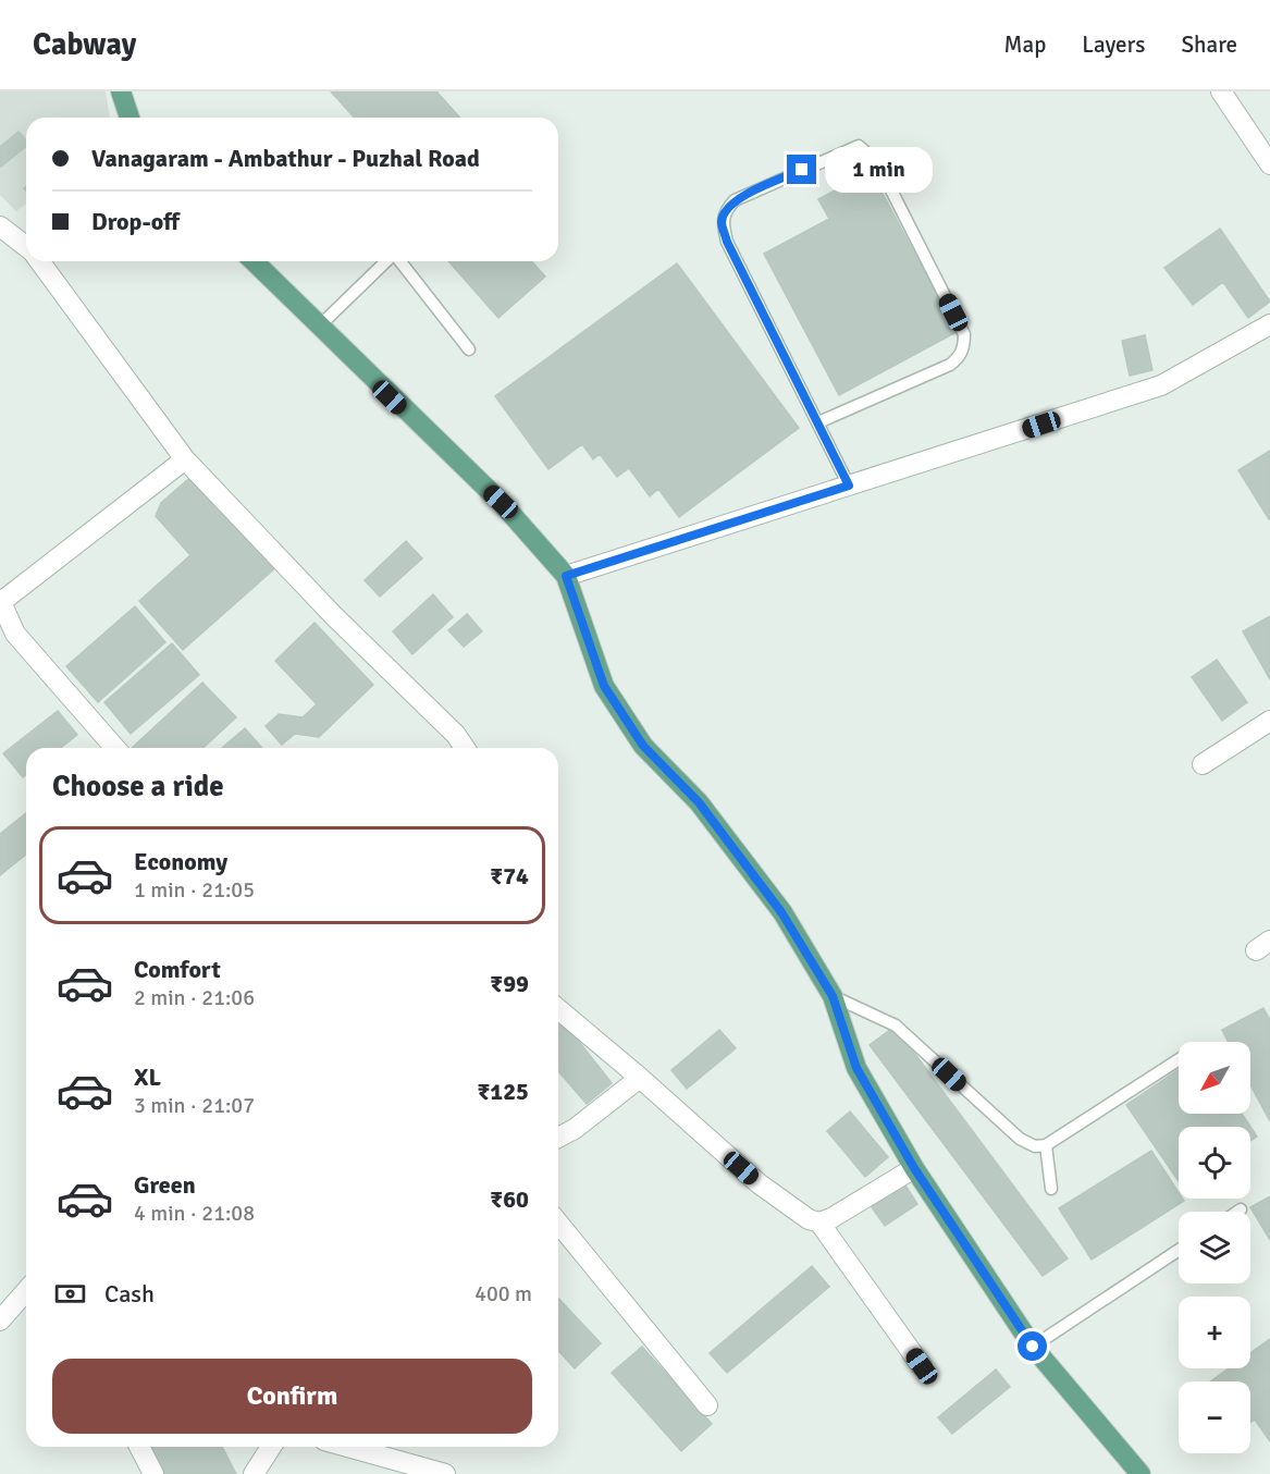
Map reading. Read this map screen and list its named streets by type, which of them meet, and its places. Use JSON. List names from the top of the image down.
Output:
{
  "north": "bottom left",
  "page": {
    "header": "Cabway",
    "nav": ["Map", "Layers", "Share"],
    "banner": ["Vanagaram - Ambathur - Puzhal Road", "Drop-off"],
    "bubble": "1 min",
    "heading": "Choose a ride",
    "list": [
      {
        "name": "Economy",
        "note": "1 min · 21:05",
        "value": "₹74"
      },
      {
        "name": "Comfort",
        "note": "2 min · 21:06",
        "value": "₹99"
      },
      {
        "name": "XL",
        "note": "3 min · 21:07",
        "value": "₹125"
      },
      {
        "name": "Green",
        "note": "4 min · 21:08",
        "value": "₹60"
      }
    ],
    "map_buttons": ["+", "−"],
    "pay": ["Cash", "400 m"],
    "buttons": "Confirm"
  }
}
